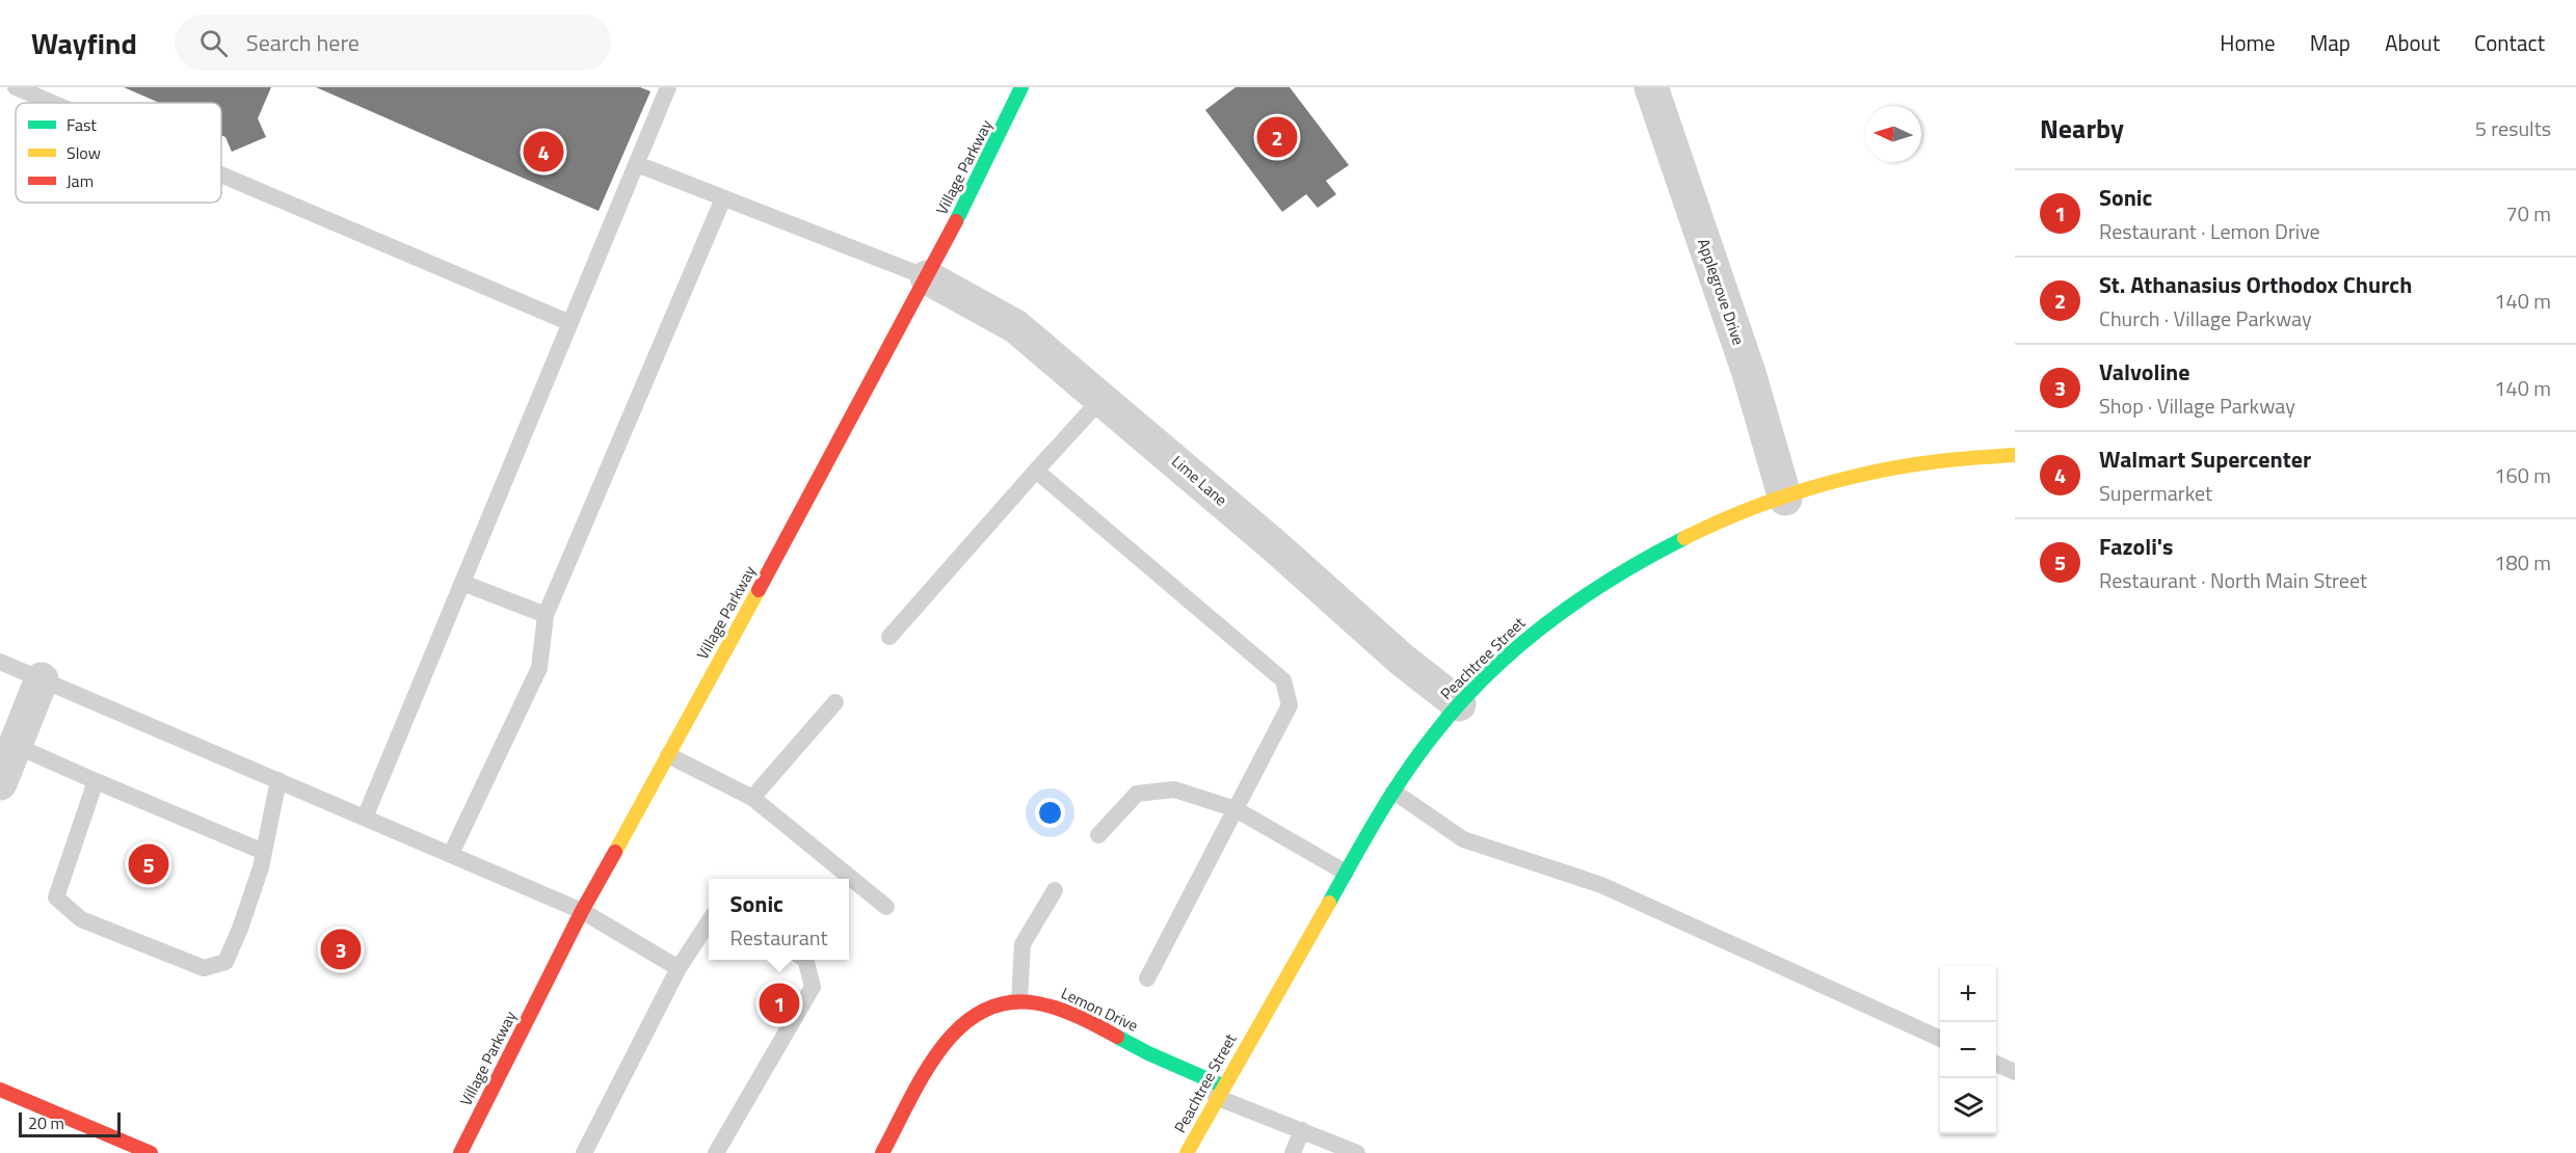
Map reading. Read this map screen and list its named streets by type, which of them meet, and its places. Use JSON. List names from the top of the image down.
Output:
{
  "streets": {
    "street": [
      "Village Parkway",
      "Applegrove Drive",
      "Lime Lane",
      "Peachtree Street",
      "Lemon Drive"
    ]
  },
  "crossings": [
    ["Village Parkway", "Lime Lane"],
    ["Applegrove Drive", "Peachtree Street"],
    ["Lime Lane", "Peachtree Street"],
    ["Peachtree Street", "Lemon Drive"]
  ],
  "legend": ["Fast", "Slow", "Jam"],
  "scale_bar": "20 m",
  "north": "left",
  "page": {
    "header": "Wayfind",
    "search": "Search here",
    "nav": [
      "Home",
      "Map",
      "About",
      "Contact"
    ],
    "heading": ["Nearby", "5 results"],
    "pins": [
      "2",
      "4",
      "5",
      "3",
      "1"
    ],
    "list": [
      {
        "mark": "1",
        "name": "Sonic",
        "note": "Restaurant · Lemon Drive",
        "value": "70 m"
      },
      {
        "mark": "2",
        "name": "St. Athanasius Orthodox Church",
        "note": "Church · Village Parkway",
        "value": "140 m"
      },
      {
        "mark": "3",
        "name": "Valvoline",
        "note": "Shop · Village Parkway",
        "value": "140 m"
      },
      {
        "mark": "4",
        "name": "Walmart Supercenter",
        "note": "Supermarket",
        "value": "160 m"
      },
      {
        "mark": "5",
        "name": "Fazoli's",
        "note": "Restaurant · North Main Street",
        "value": "180 m"
      }
    ],
    "popup": ["Sonic", "Restaurant"],
    "map_buttons": ["+", "−"],
    "scale": "20 m"
  }
}
